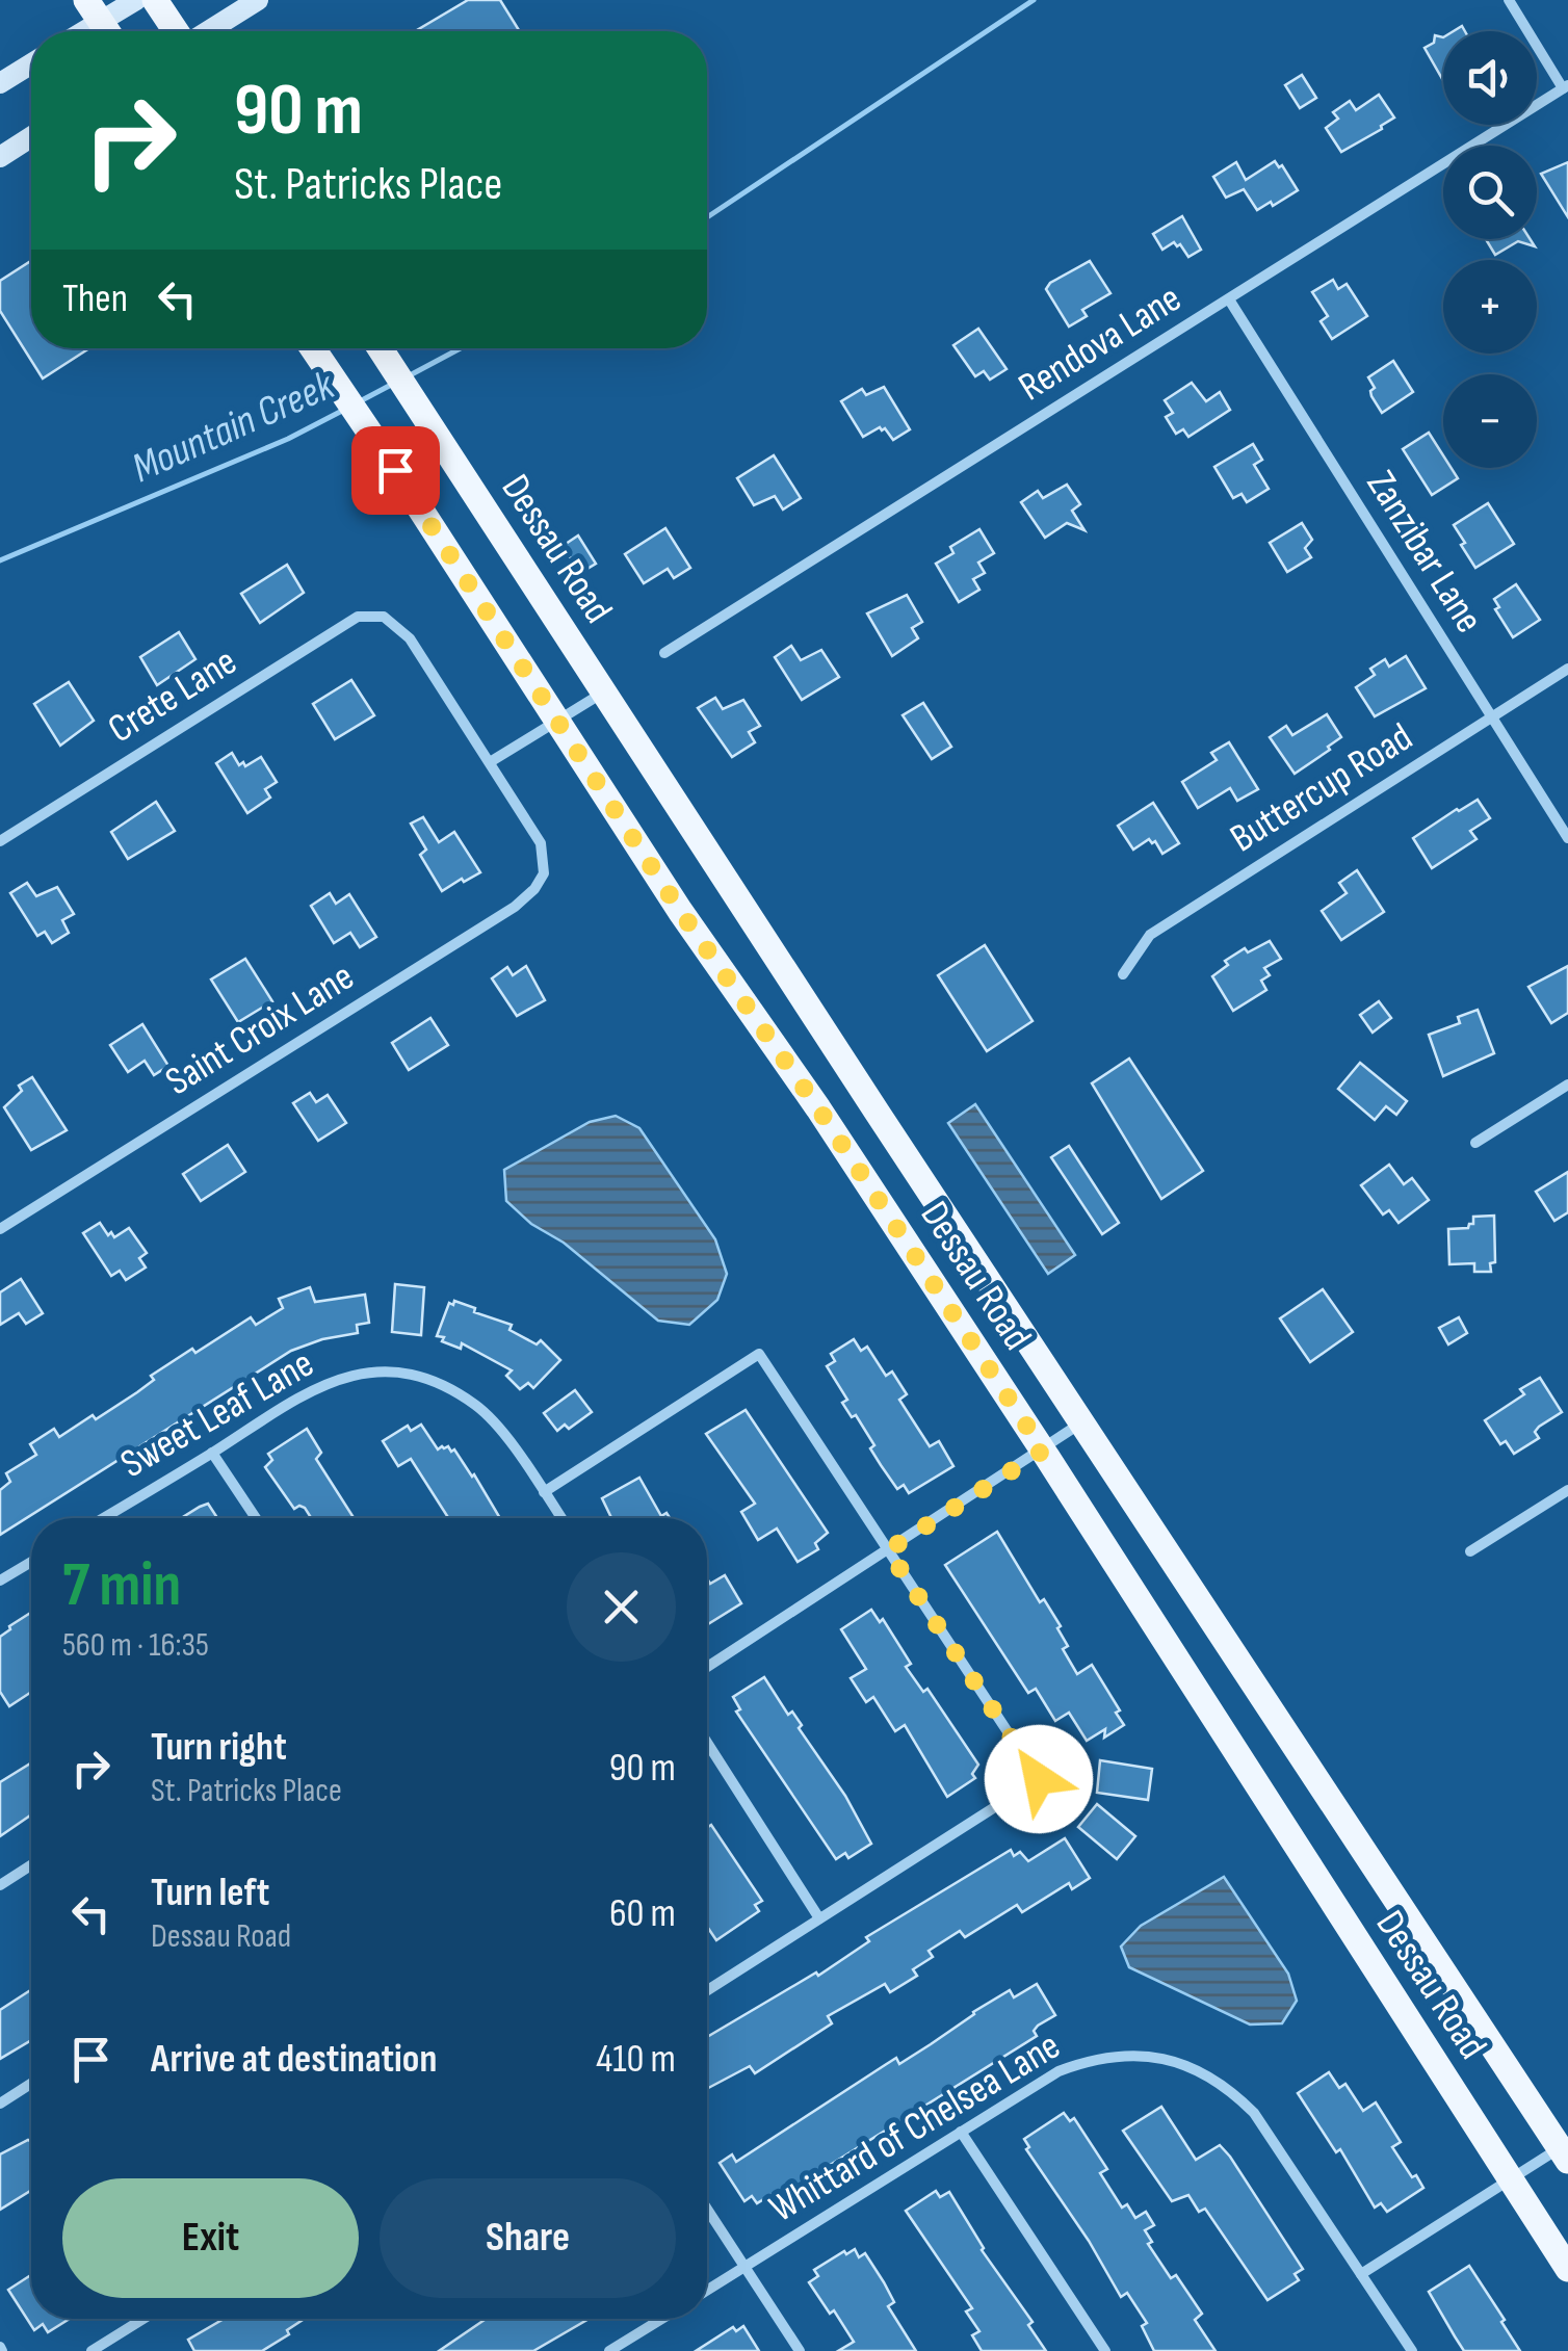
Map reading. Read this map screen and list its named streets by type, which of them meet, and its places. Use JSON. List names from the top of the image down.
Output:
{
  "streets": {
    "main road": ["Dessau Road"],
    "street": [
      "Rendova Lane",
      "Zanzibar Lane",
      "Crete Lane",
      "Buttercup Road",
      "Saint Croix Lane",
      "Sweet Leaf Lane",
      "Whittard of Chelsea Lane"
    ]
  },
  "crossings": [
    ["Rendova Lane", "Zanzibar Lane"],
    ["Zanzibar Lane", "Buttercup Road"],
    ["Crete Lane", "Saint Croix Lane"]
  ],
  "water": ["Mountain Creek"],
  "page": {
    "map_buttons": ["+", "−"],
    "turn": ["90 m", "St. Patricks Place"],
    "then": "Then",
    "heading": ["7 min", "560 m · 16:35"],
    "list": [
      {
        "name": "Turn right",
        "note": "St. Patricks Place",
        "value": "90 m"
      },
      {
        "name": "Turn left",
        "note": "Dessau Road",
        "value": "60 m"
      },
      {
        "name": "Arrive at destination",
        "value": "410 m"
      }
    ],
    "buttons": ["Exit", "Share"]
  }
}
